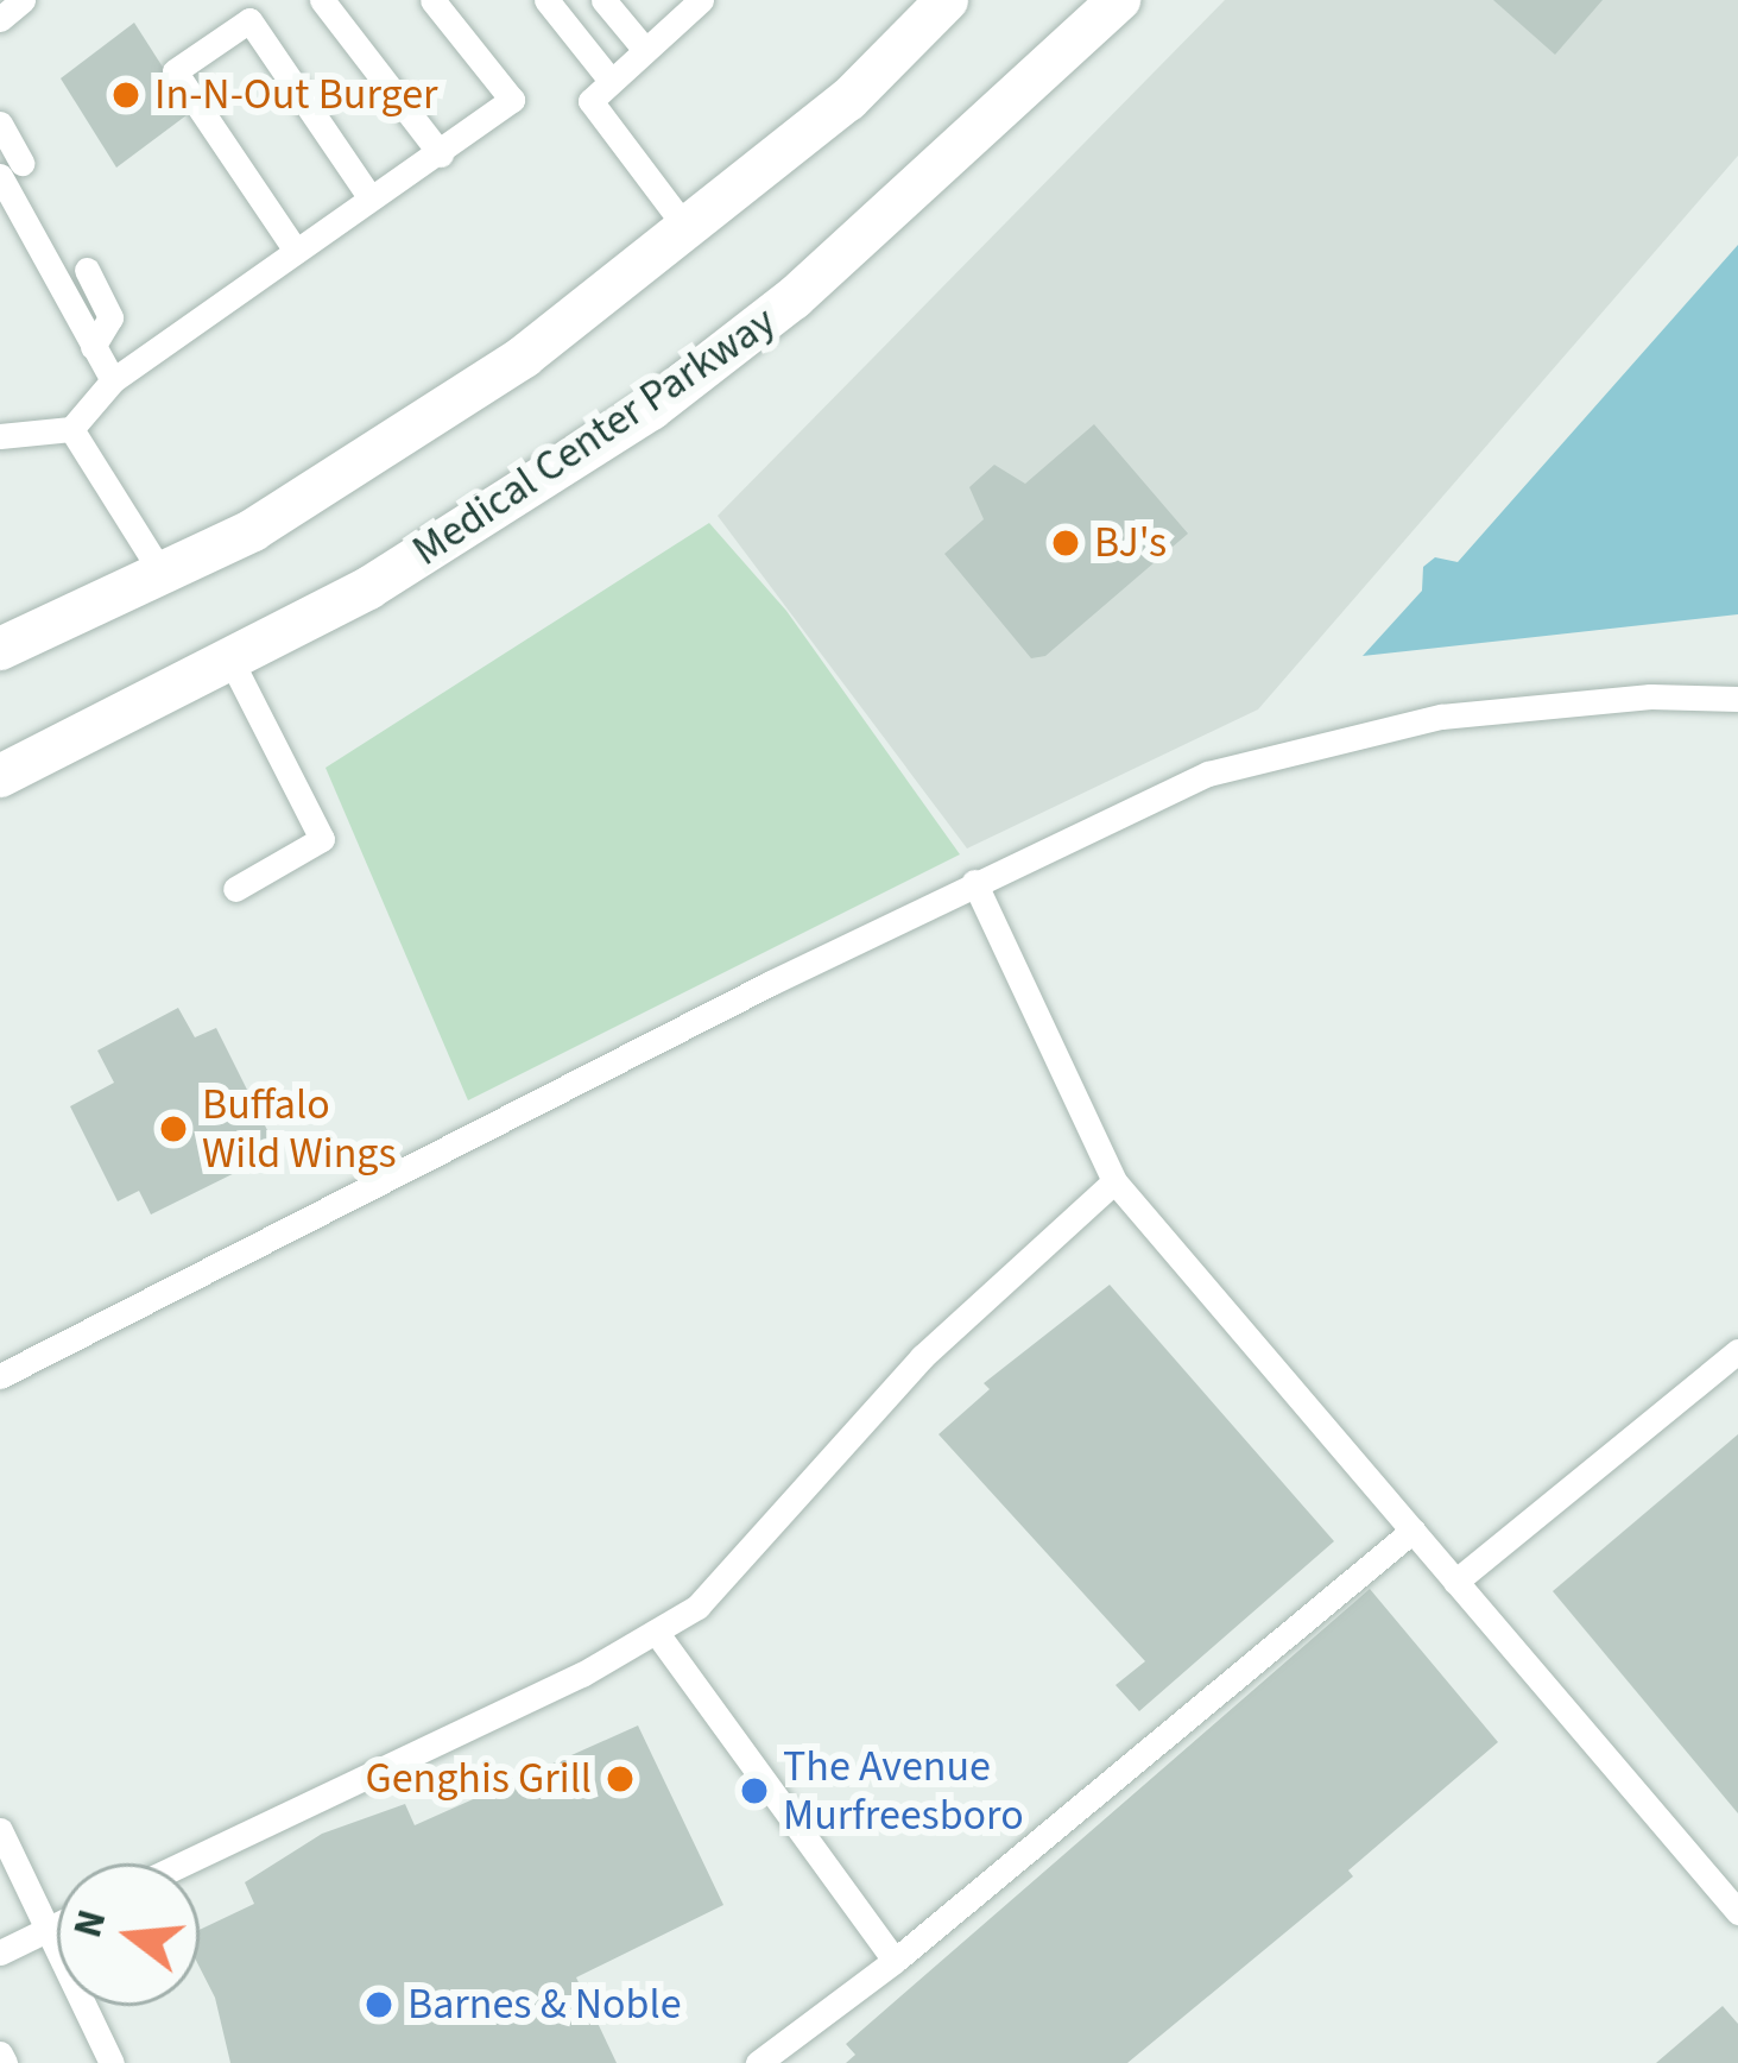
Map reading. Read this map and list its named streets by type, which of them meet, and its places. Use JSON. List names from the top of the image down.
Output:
{
  "streets": {
    "main road": ["Medical Center Parkway"]
  },
  "places": [
    "In-N-Out Burger",
    "BJ's",
    "Buffalo Wild Wings",
    "Genghis Grill",
    "The Avenue Murfreesboro",
    "Barnes & Noble"
  ],
  "north": "left"
}
